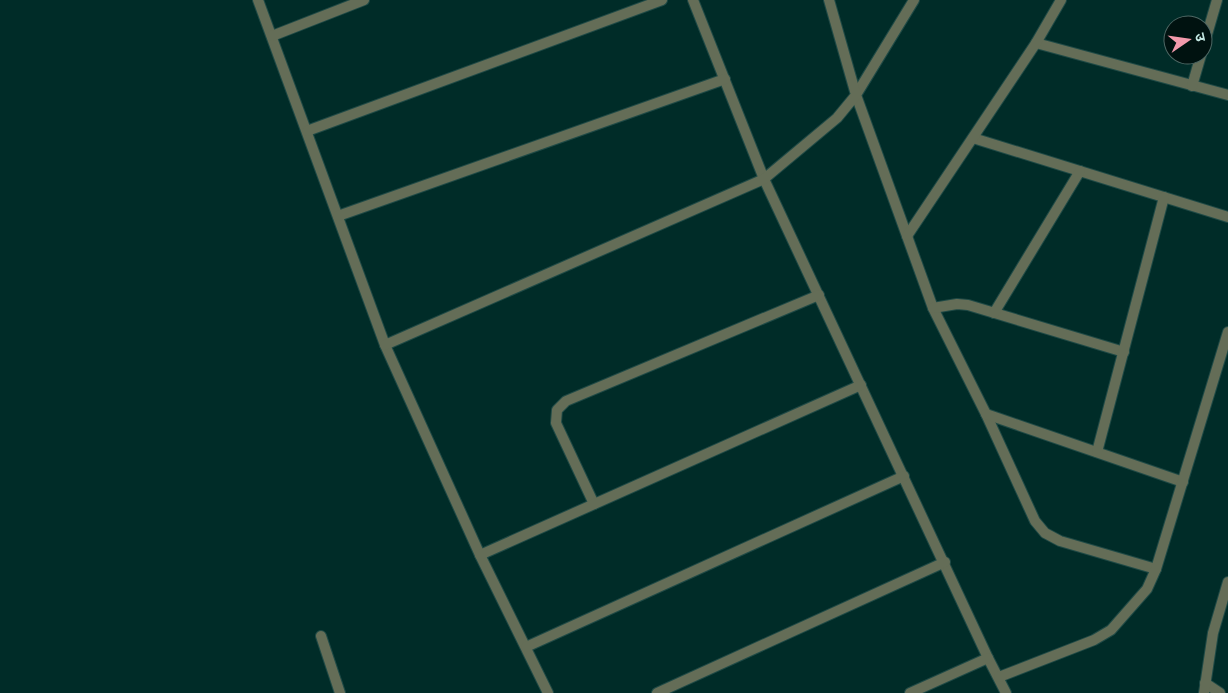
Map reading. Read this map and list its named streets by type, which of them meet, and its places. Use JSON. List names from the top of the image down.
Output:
{
  "north": "right"
}
